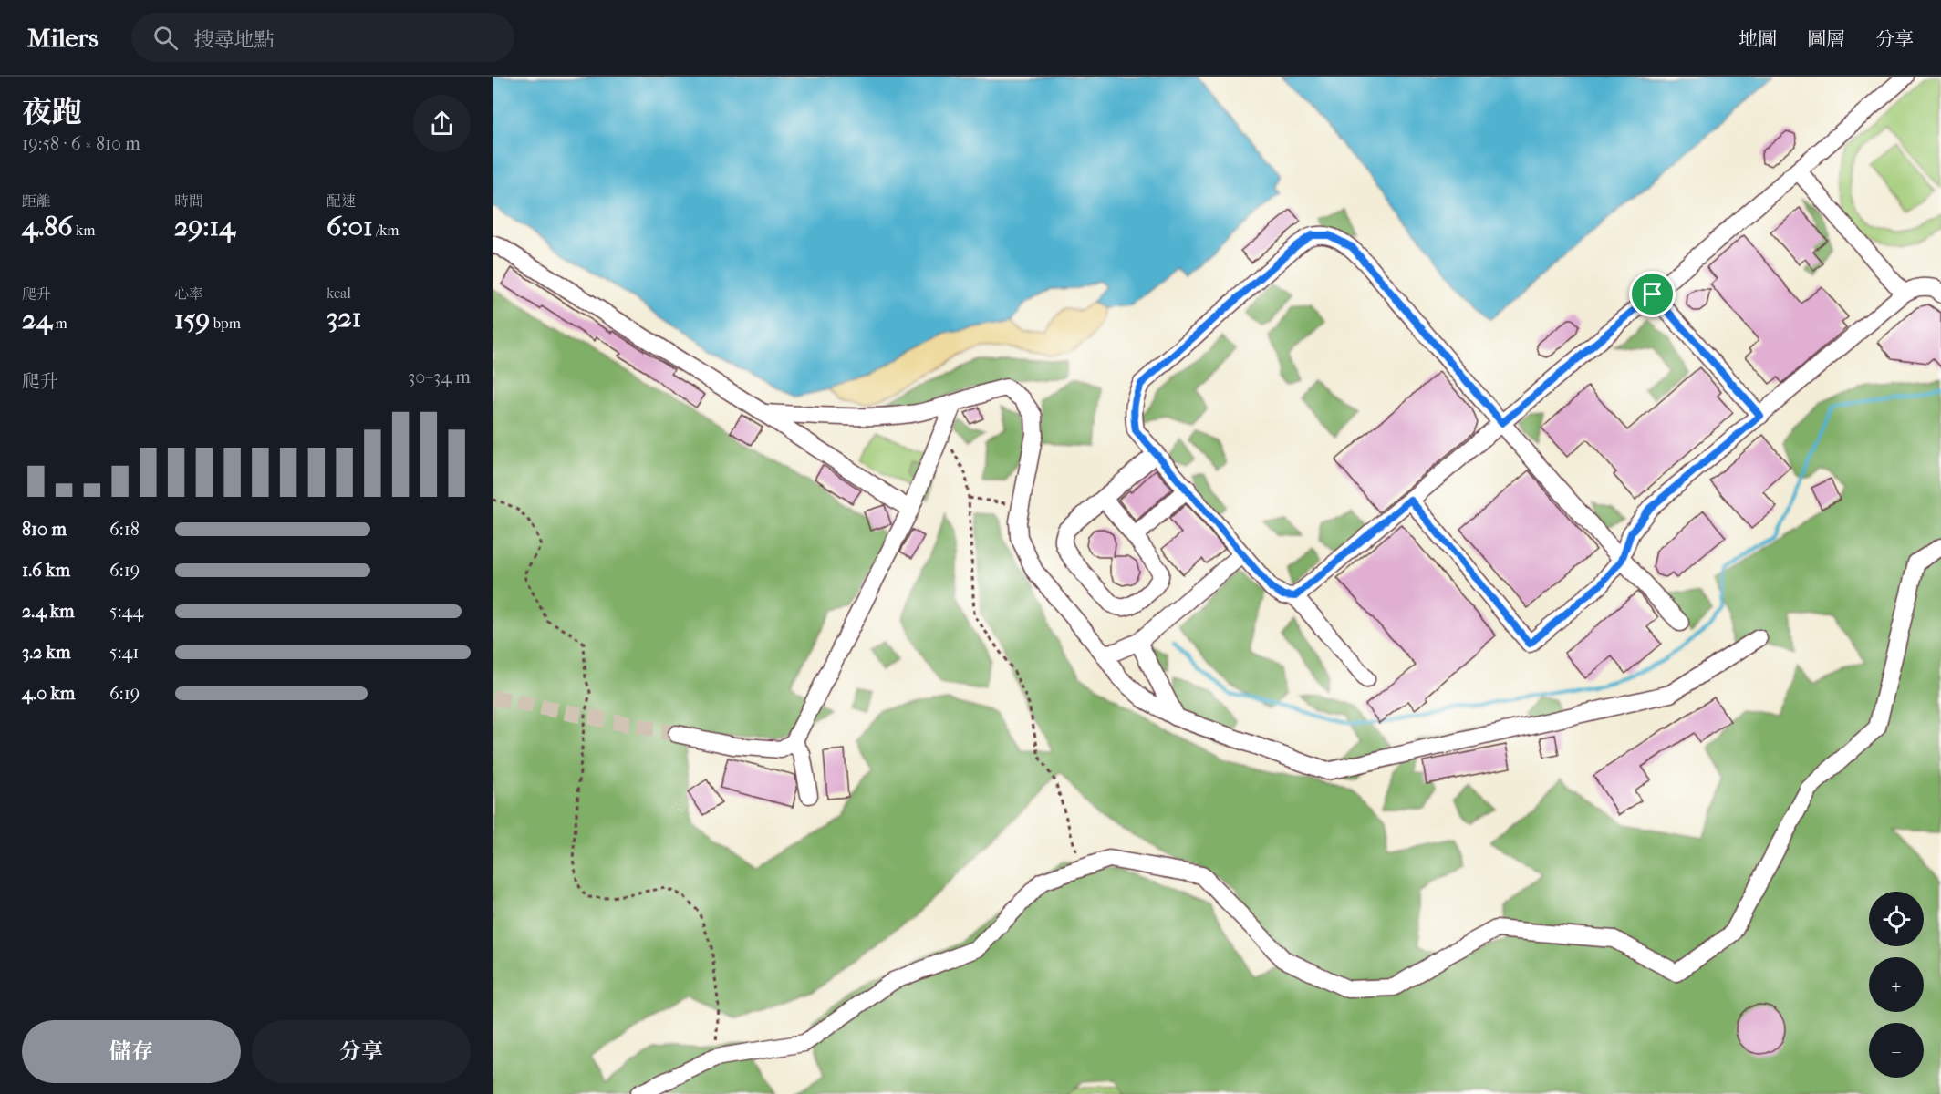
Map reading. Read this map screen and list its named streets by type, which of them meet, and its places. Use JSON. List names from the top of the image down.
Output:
{
  "page": {
    "header": "Milers",
    "search": "搜尋地點",
    "nav": ["地圖", "圖層", "分享"],
    "heading": ["夜跑", "19:58 · 6 × 810 m"],
    "stats": [
      ["距離", "4.86 km"],
      ["時間", "29:14"],
      ["配速", "6:01 /km"],
      ["爬升", "24 m"],
      ["心率", "159 bpm"],
      ["kcal", "321"]
    ],
    "chart": ["爬升", "30–34 m"],
    "list": [
      {
        "name": "810 m",
        "note": "6:18"
      },
      {
        "name": "1.6 km",
        "note": "6:19"
      },
      {
        "name": "2.4 km",
        "note": "5:44"
      },
      {
        "name": "3.2 km",
        "note": "5:41"
      },
      {
        "name": "4.0 km",
        "note": "6:19"
      }
    ],
    "map_buttons": ["+", "−"],
    "buttons": ["儲存", "分享"]
  }
}
